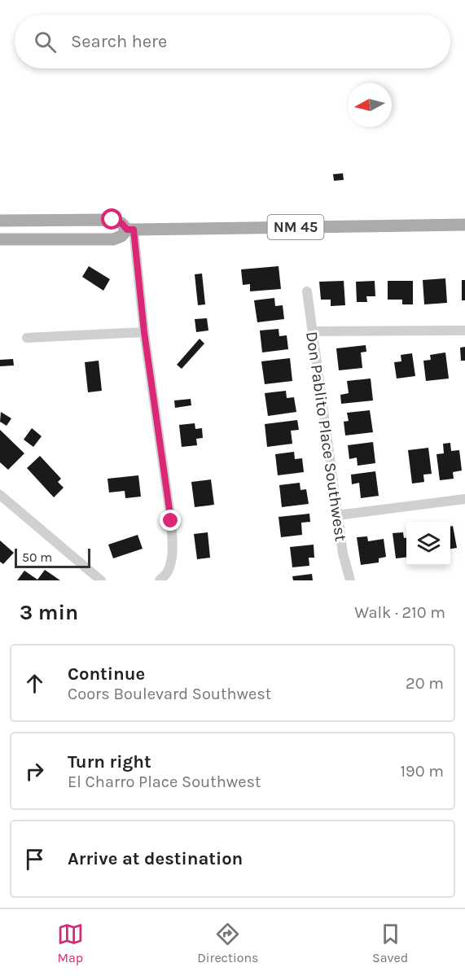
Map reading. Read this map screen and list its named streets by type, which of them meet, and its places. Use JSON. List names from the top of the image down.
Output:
{
  "streets": {
    "main road": ["NM 45"],
    "street": ["Don Pablito Place Southwest"]
  },
  "scale_bar": "50 m",
  "north": "left",
  "page": {
    "search": "Search here",
    "scale": "50 m",
    "heading": ["3 min", "Walk · 210 m"],
    "list": [
      ["Continue", "Coors Boulevard Southwest", "20 m"],
      ["Turn right", "El Charro Place Southwest", "190 m"],
      "Arrive at destination"
    ],
    "nav": ["Map", "Directions", "Saved"]
  }
}
